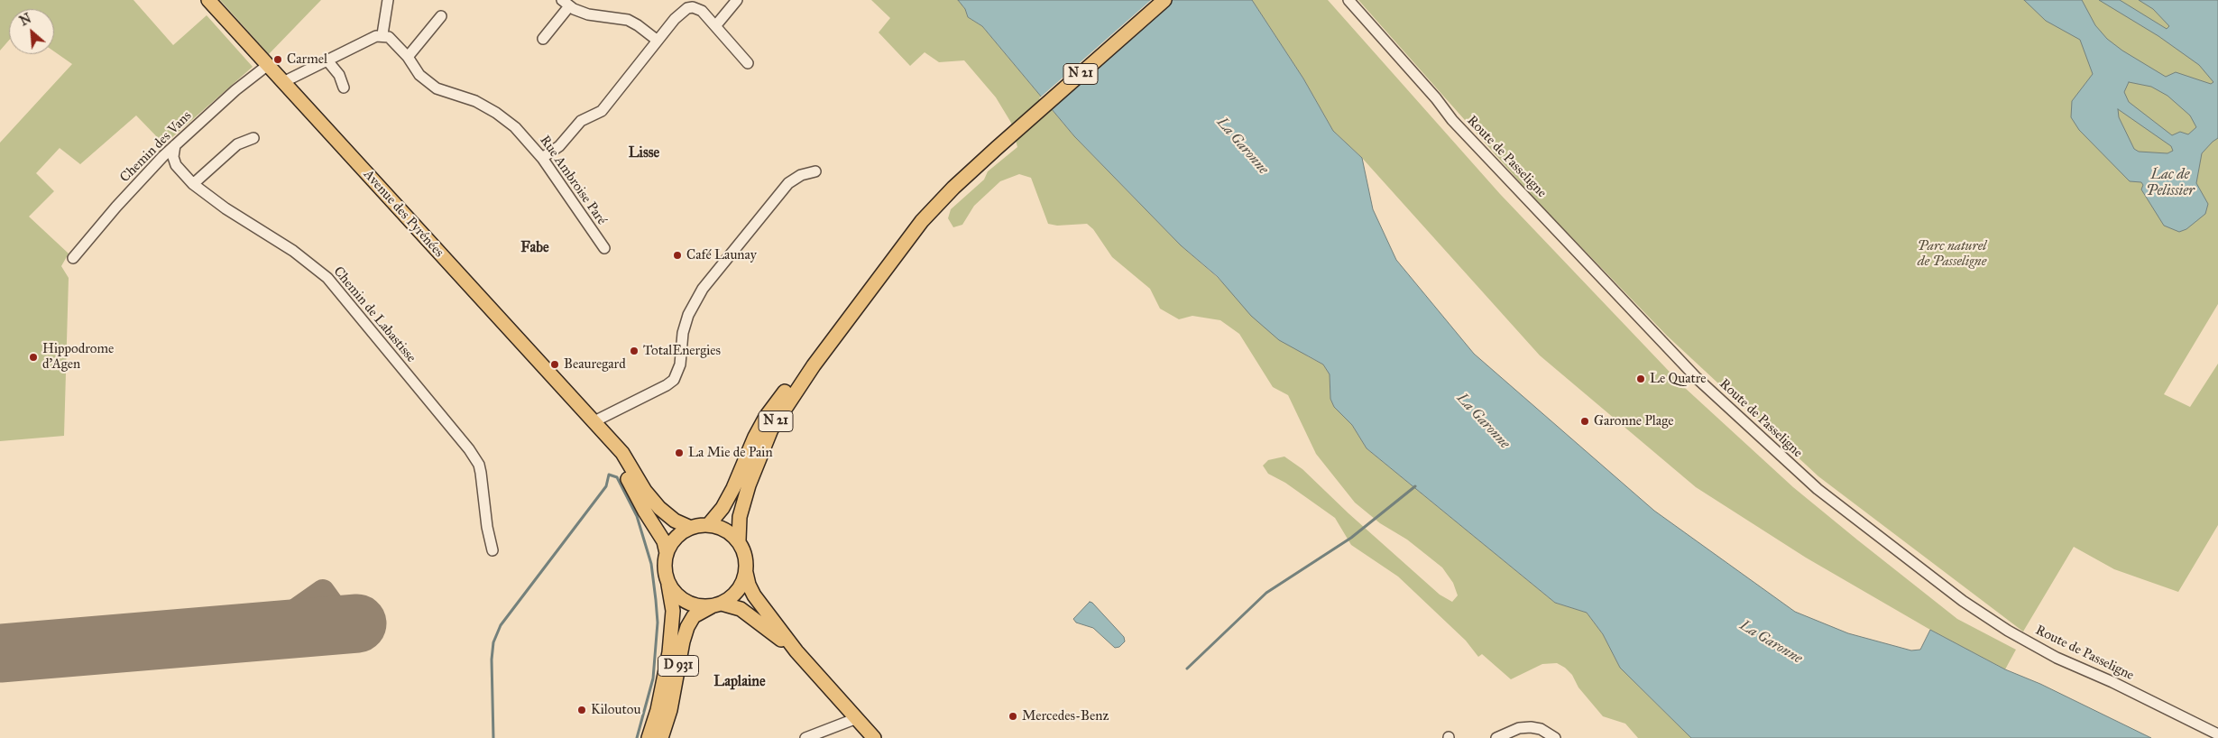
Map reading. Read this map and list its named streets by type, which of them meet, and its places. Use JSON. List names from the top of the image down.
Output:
{
  "streets": {
    "main road": ["N 21", "Avenue des Pyrénées", "D 931"],
    "street": [
      "Chemin des Vans",
      "Route de Passeligne",
      "Rue Ambroise Paré",
      "Chemin de Labastisse"
    ]
  },
  "crossings": [
    ["N 21", "Avenue des Pyrénées"],
    ["N 21", "D 931"],
    ["Chemin des Vans", "Avenue des Pyrénées"],
    ["Chemin des Vans", "Chemin de Labastisse"],
    ["Avenue des Pyrénées", "D 931"]
  ],
  "districts": ["Lisse", "Fabe", "Laplaine"],
  "water": ["La Garonne", "Lac de Pelissier"],
  "parks": ["Parc naturel de Passeligne"],
  "places": [
    "Carmel",
    "Café Launay",
    "TotalEnergies",
    "Hippodrome d'Agen",
    "Beauregard",
    "Le Quatre",
    "Garonne Plage",
    "La Mie de Pain",
    "Kiloutou",
    "Mercedes-Benz"
  ],
  "north": "top left"
}
